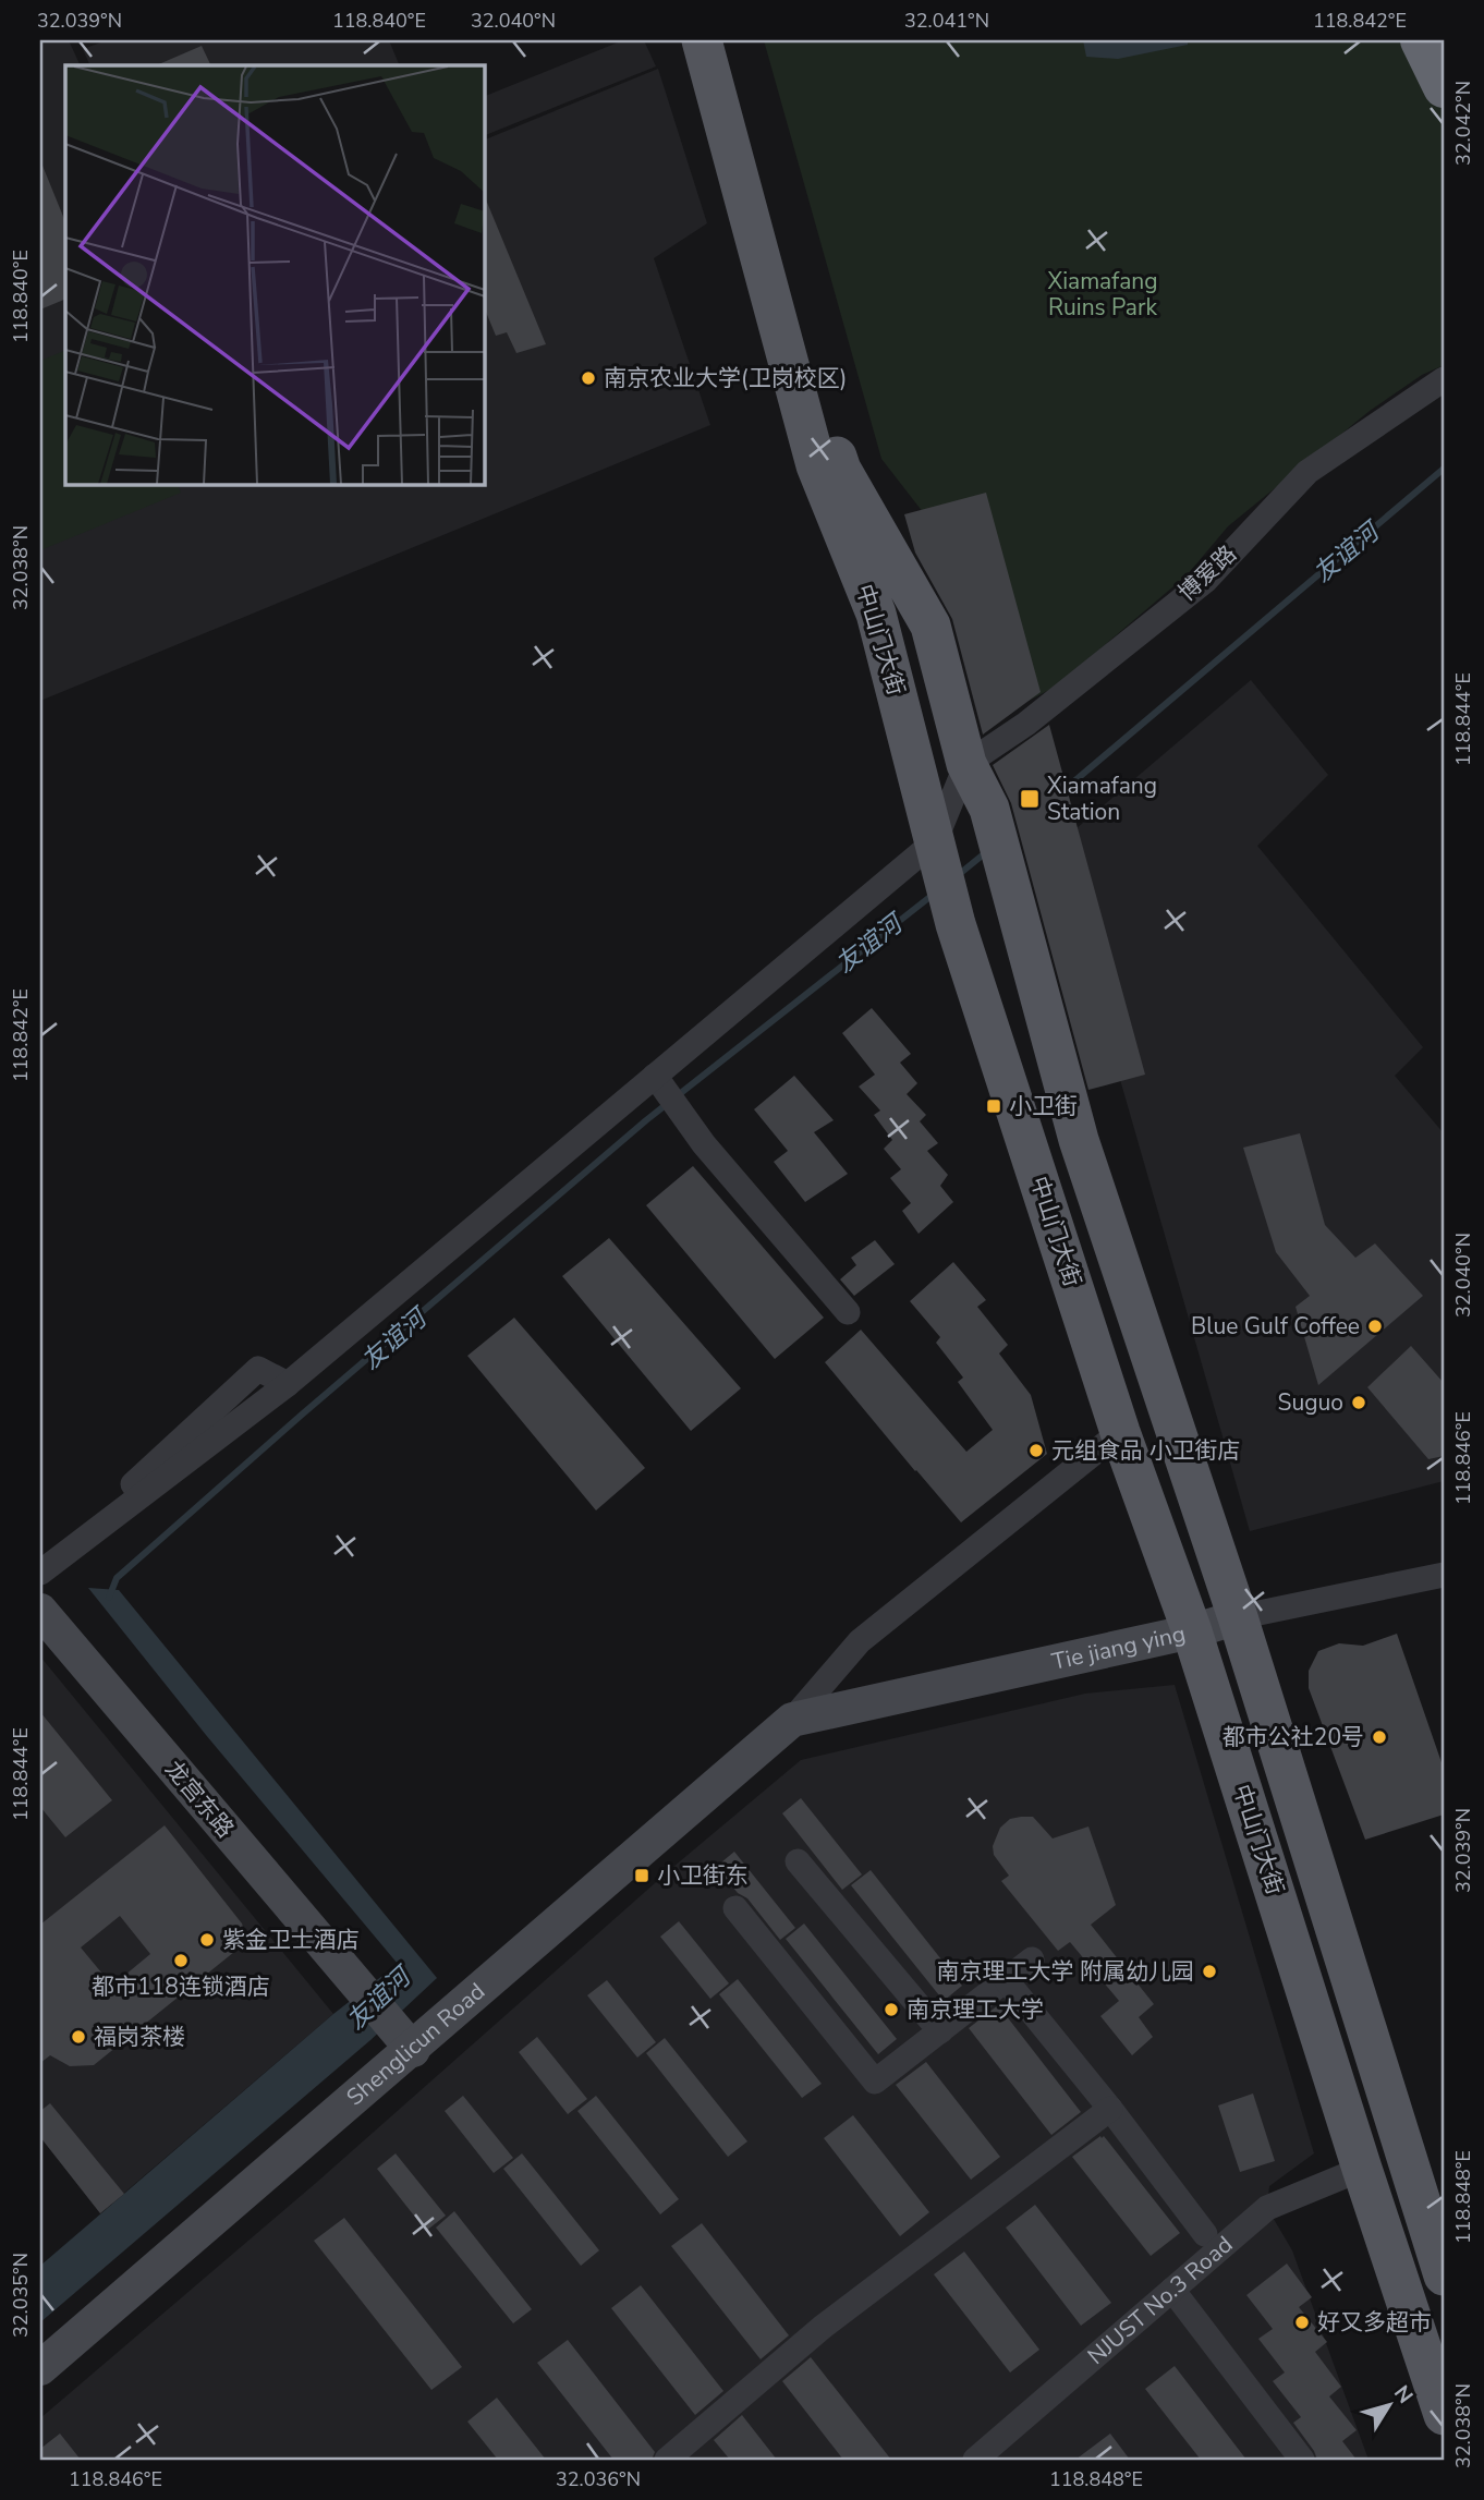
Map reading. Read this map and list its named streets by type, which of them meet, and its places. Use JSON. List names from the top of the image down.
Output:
{
  "streets": {
    "main road": ["中山门大街"],
    "street": [
      "博爱路",
      "Tie jiang ying",
      "龙宫东路",
      "Shenglicun Road",
      "NJUST No.3 Road"
    ]
  },
  "crossings": [
    ["博爱路", "中山门大街"],
    ["中山门大街", "Tie jiang ying"],
    ["中山门大街", "NJUST No.3 Road"],
    ["Tie jiang ying", "Shenglicun Road"],
    ["龙宫东路", "Shenglicun Road"]
  ],
  "water": ["友谊河"],
  "parks": ["Xiamafang Ruins Park"],
  "places": {
    "other": [
      "南京农业大学(卫岗校区)",
      "Blue Gulf Coffee",
      "Suguo",
      "元组食品 小卫街店",
      "都市公社20号",
      "紫金卫士酒店",
      "都市118连锁酒店",
      "南京理工大学 附属幼儿园",
      "南京理工大学",
      "福岗茶楼",
      "好又多超市"
    ],
    "transit": ["Xiamafang Station", "小卫街", "小卫街东"]
  },
  "north": "top right",
  "coordinates": [
    "32.039°N",
    "118.840°E",
    "32.040°N",
    "32.041°N",
    "118.842°E",
    "32.042°N",
    "32.038°N",
    "118.844°E",
    "118.846°E",
    "118.848°E",
    "32.035°N",
    "32.036°N"
  ]
}
